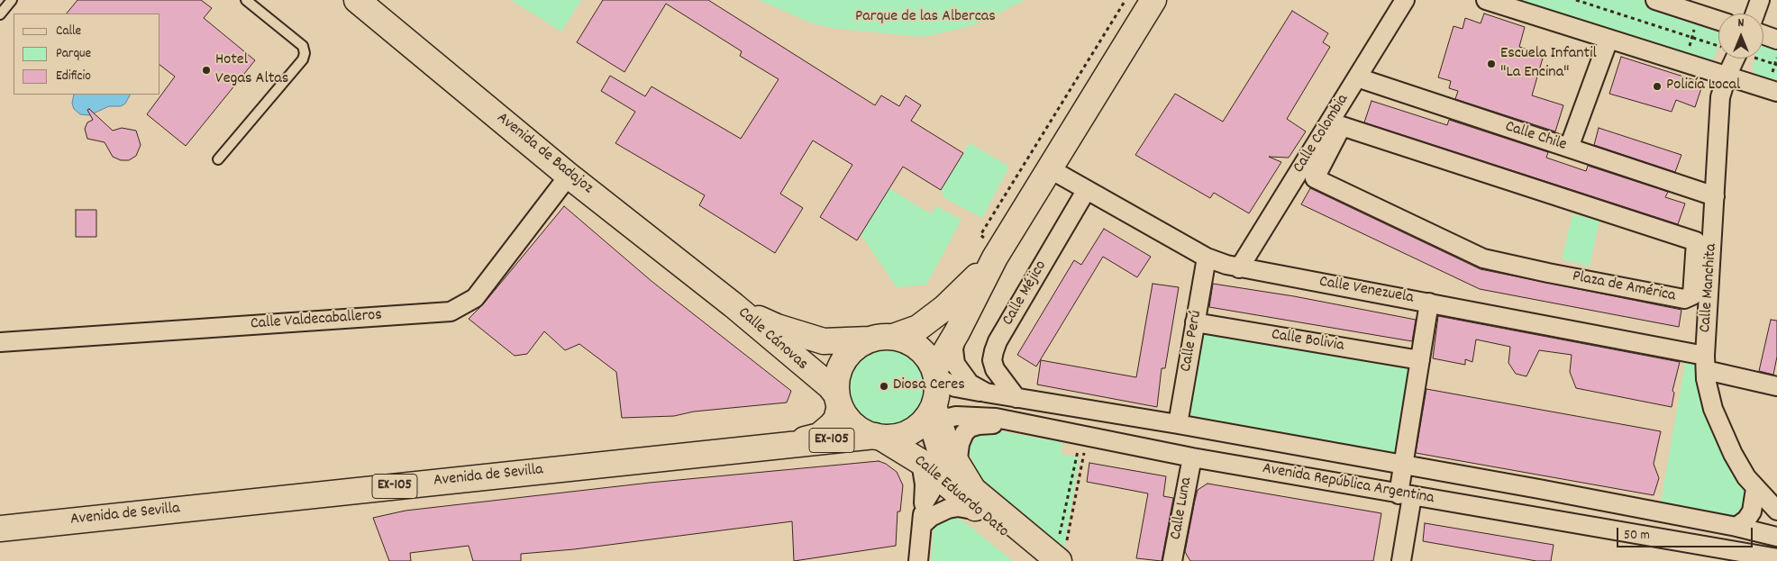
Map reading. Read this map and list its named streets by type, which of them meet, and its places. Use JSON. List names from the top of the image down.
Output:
{
  "streets": {
    "main road": [
      "Avenida de Badajoz",
      "Calle Cánovas",
      "EX-105",
      "Avenida de Sevilla",
      "Calle Eduardo Dato"
    ],
    "street": [
      "Calle Colombia",
      "Calle Chile",
      "Plaza de América",
      "Calle Manchita",
      "Calle Venezuela",
      "Calle Méjico",
      "Calle Valdecaballeros",
      "Calle Perú",
      "Calle Bolivia",
      "Avenida República Argentina",
      "Calle Luna"
    ]
  },
  "crossings": [
    ["Calle Colombia", "Calle Chile"],
    ["Calle Colombia", "Calle Venezuela"],
    ["Calle Chile", "Calle Manchita"],
    ["Avenida de Badajoz", "Calle Valdecaballeros"],
    ["Avenida de Badajoz", "Calle Cánovas"],
    ["Calle Manchita", "Calle Venezuela"],
    ["Calle Venezuela", "Calle Méjico"],
    ["Calle Venezuela", "Calle Perú"],
    ["Calle Méjico", "Avenida República Argentina"],
    ["Calle Cánovas", "Avenida de Sevilla"],
    ["Calle Cánovas", "Avenida República Argentina"],
    ["Calle Cánovas", "Calle Eduardo Dato"],
    ["Calle Perú", "Calle Bolivia"],
    ["Calle Perú", "Avenida República Argentina"],
    ["Avenida de Sevilla", "Avenida República Argentina"],
    ["Avenida de Sevilla", "Calle Eduardo Dato"],
    ["Avenida República Argentina", "Calle Eduardo Dato"],
    ["Avenida República Argentina", "Calle Luna"]
  ],
  "parks": ["Parque de las Albercas"],
  "places": [
    "Escuela Infantil \"La Encina\"",
    "Hotel Vegas Altas",
    "Policía Local",
    "Diosa Ceres"
  ],
  "legend": ["Calle", "Parque", "Edificio"],
  "scale_bar": "50 m",
  "north": "top"
}
